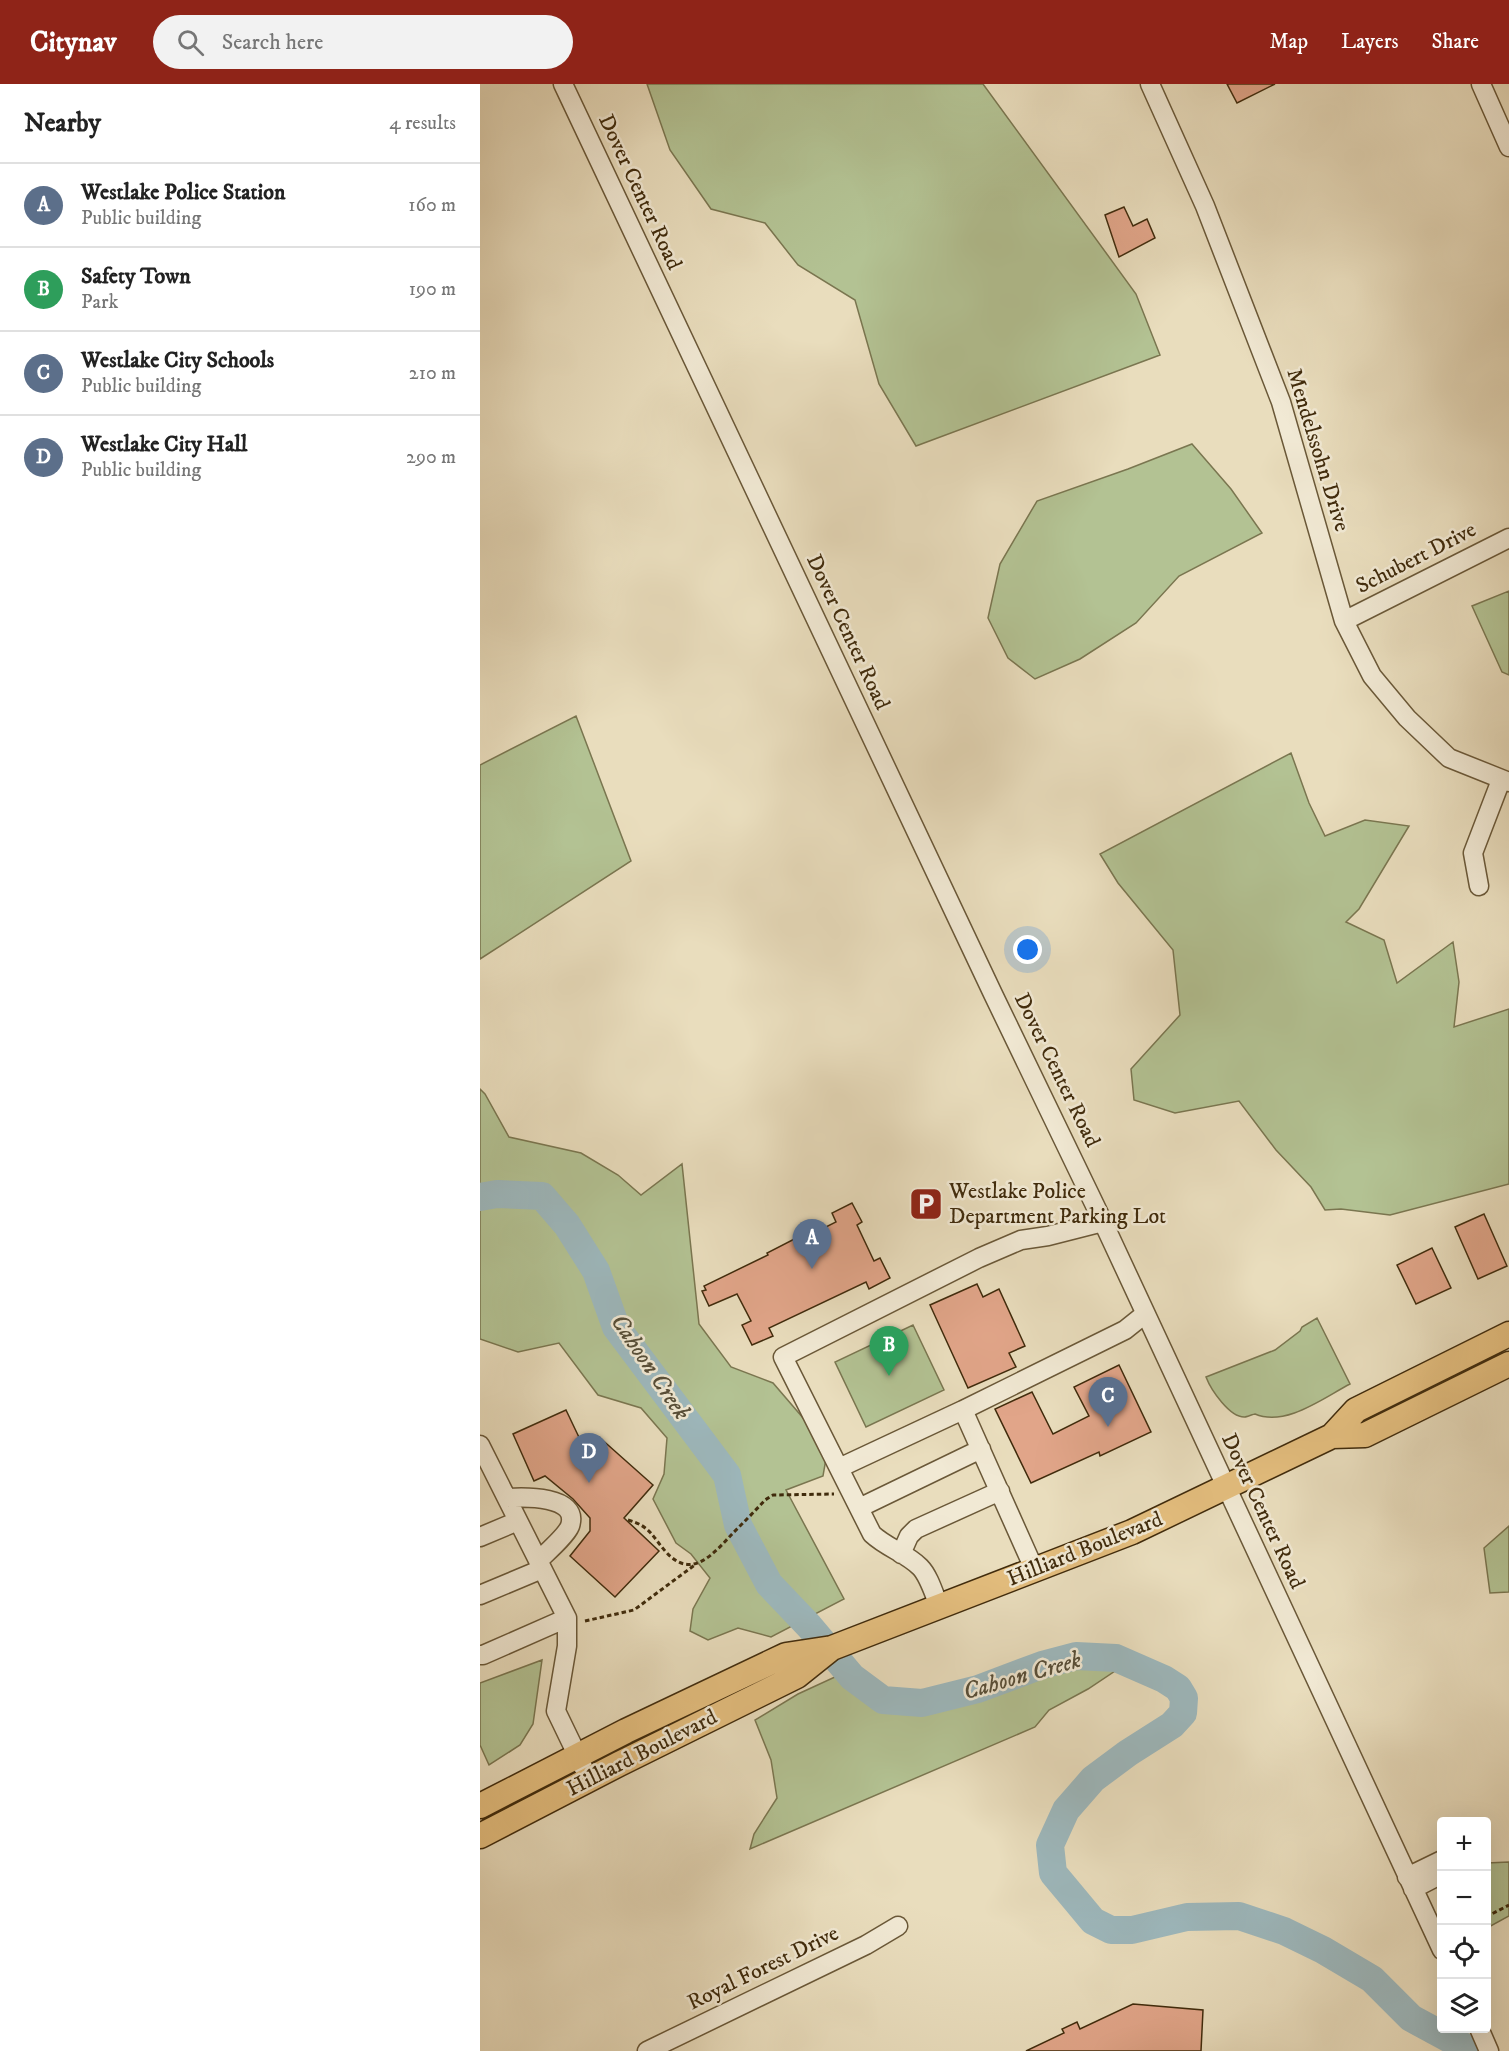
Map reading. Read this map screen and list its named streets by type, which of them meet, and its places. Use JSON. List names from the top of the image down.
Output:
{
  "streets": {
    "main road": ["Hilliard Boulevard"],
    "street": [
      "Dover Center Road",
      "Mendelssohn Drive",
      "Schubert Drive",
      "Royal Forest Drive"
    ]
  },
  "crossings": [
    ["Dover Center Road", "Hilliard Boulevard"],
    ["Mendelssohn Drive", "Schubert Drive"]
  ],
  "water": ["Cahoon Creek"],
  "places": {
    "parking": ["Westlake Police Department Parking Lot"]
  },
  "page": {
    "header": "Citynav",
    "search": "Search here",
    "nav": ["Map", "Layers", "Share"],
    "heading": ["Nearby", "4 results"],
    "list": [
      {
        "mark": "A",
        "name": "Westlake Police Station",
        "note": "Public building",
        "value": "160 m"
      },
      {
        "mark": "B",
        "name": "Safety Town",
        "note": "Park",
        "value": "190 m"
      },
      {
        "mark": "C",
        "name": "Westlake City Schools",
        "note": "Public building",
        "value": "210 m"
      },
      {
        "mark": "D",
        "name": "Westlake City Hall",
        "note": "Public building",
        "value": "290 m"
      }
    ],
    "pins": [
      "A",
      "B",
      "C",
      "D"
    ],
    "map_buttons": ["+", "−"]
  }
}
